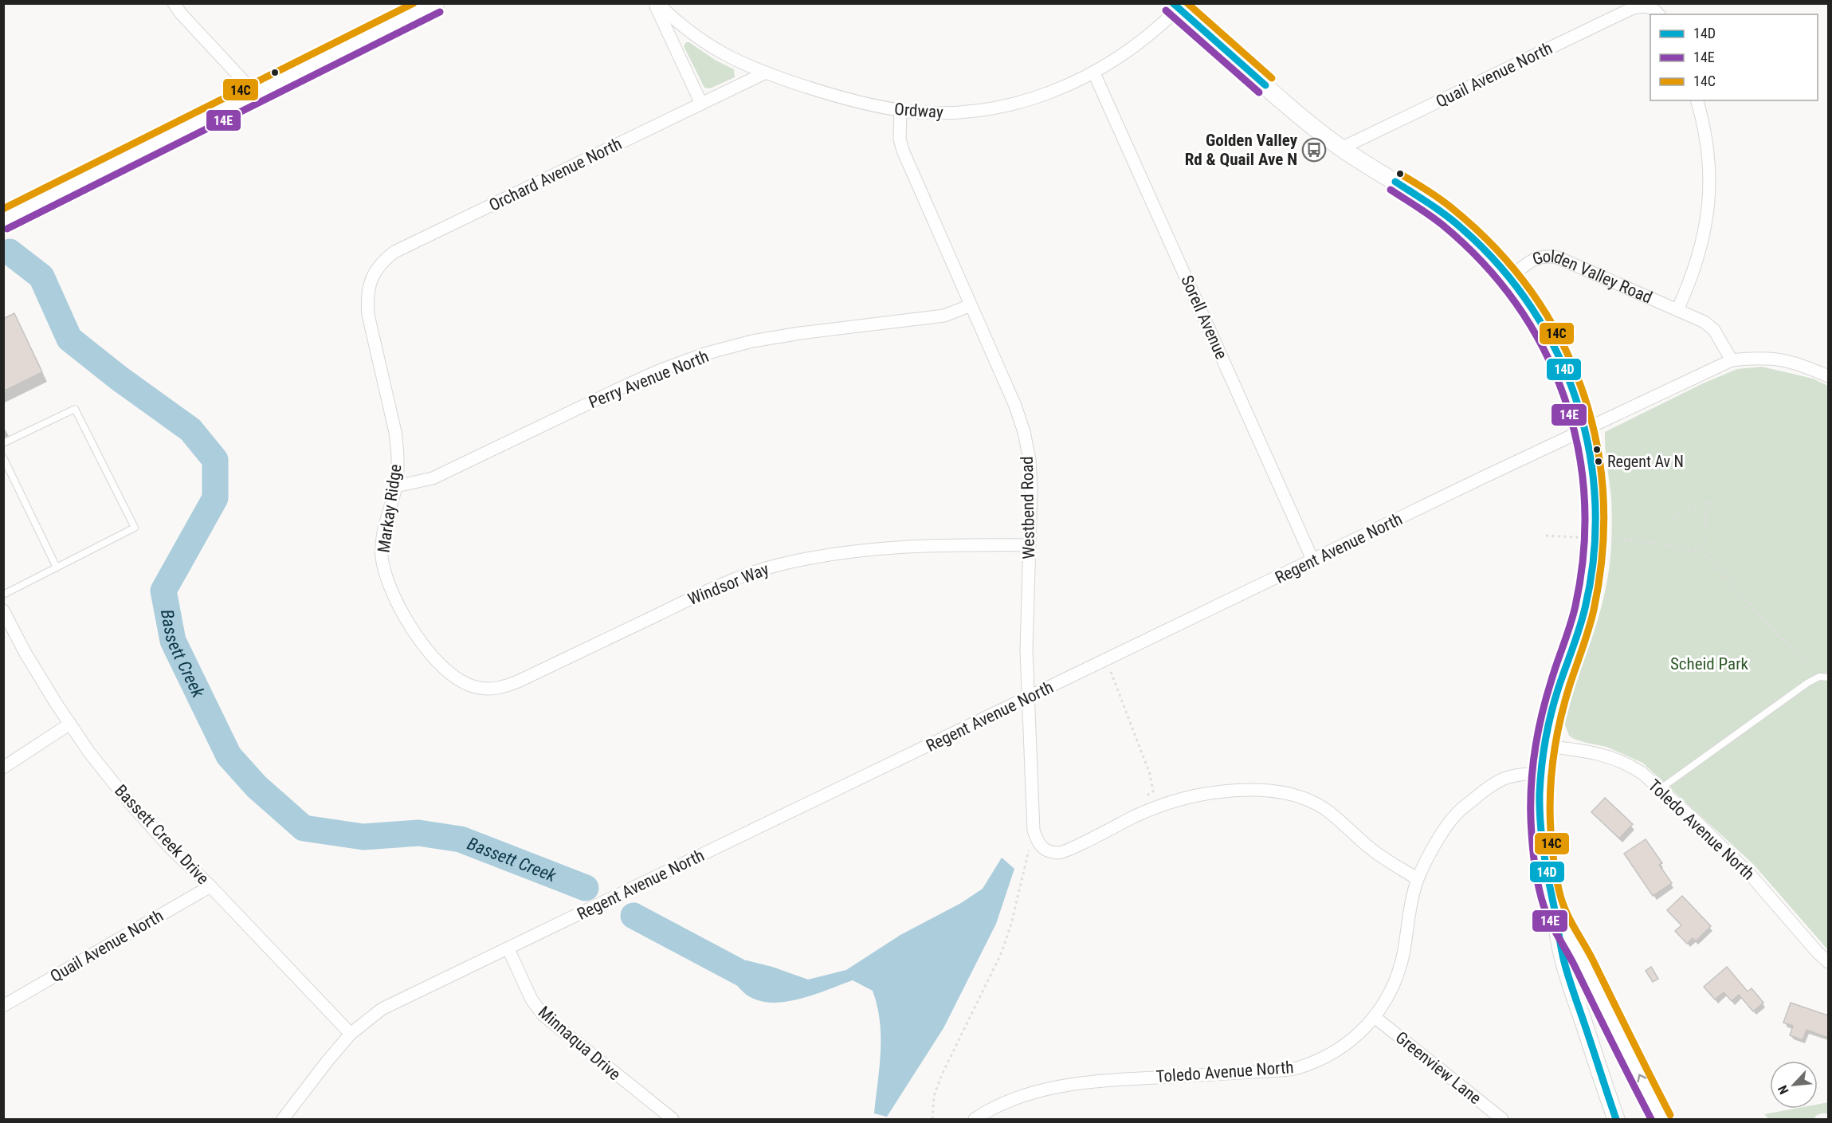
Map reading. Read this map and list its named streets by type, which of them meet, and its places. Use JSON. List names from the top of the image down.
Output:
{
  "streets": {
    "street": [
      "Quail Avenue North",
      "Ordway",
      "Orchard Avenue North",
      "Golden Valley Road",
      "Sorell Avenue",
      "Perry Avenue North",
      "Westbend Road",
      "Markay Ridge",
      "Regent Avenue North",
      "Windsor Way",
      "Toledo Avenue North",
      "Bassett Creek Drive",
      "Minnaqua Drive",
      "Greenview Lane"
    ]
  },
  "crossings": [
    ["Quail Avenue North", "Golden Valley Road"],
    ["Quail Avenue North", "Bassett Creek Drive"],
    ["Ordway", "Orchard Avenue North"],
    ["Ordway", "Golden Valley Road"],
    ["Ordway", "Sorell Avenue"],
    ["Ordway", "Westbend Road"],
    ["Orchard Avenue North", "Markay Ridge"],
    ["Golden Valley Road", "Regent Avenue North"],
    ["Sorell Avenue", "Regent Avenue North"],
    ["Perry Avenue North", "Westbend Road"],
    ["Perry Avenue North", "Markay Ridge"],
    ["Westbend Road", "Regent Avenue North"],
    ["Westbend Road", "Windsor Way"],
    ["Markay Ridge", "Windsor Way"],
    ["Regent Avenue North", "Bassett Creek Drive"],
    ["Regent Avenue North", "Minnaqua Drive"],
    ["Toledo Avenue North", "Greenview Lane"]
  ],
  "water": ["Bassett Creek"],
  "parks": ["Scheid Park"],
  "places": {
    "bus stop": ["Golden Valley Rd & Quail Ave N"],
    "other": ["Regent Av N"]
  },
  "lines": ["transit line 14D", "transit line 14C", "transit line 14E"],
  "legend": ["14D", "14E", "14C"],
  "north": "bottom left"
}
